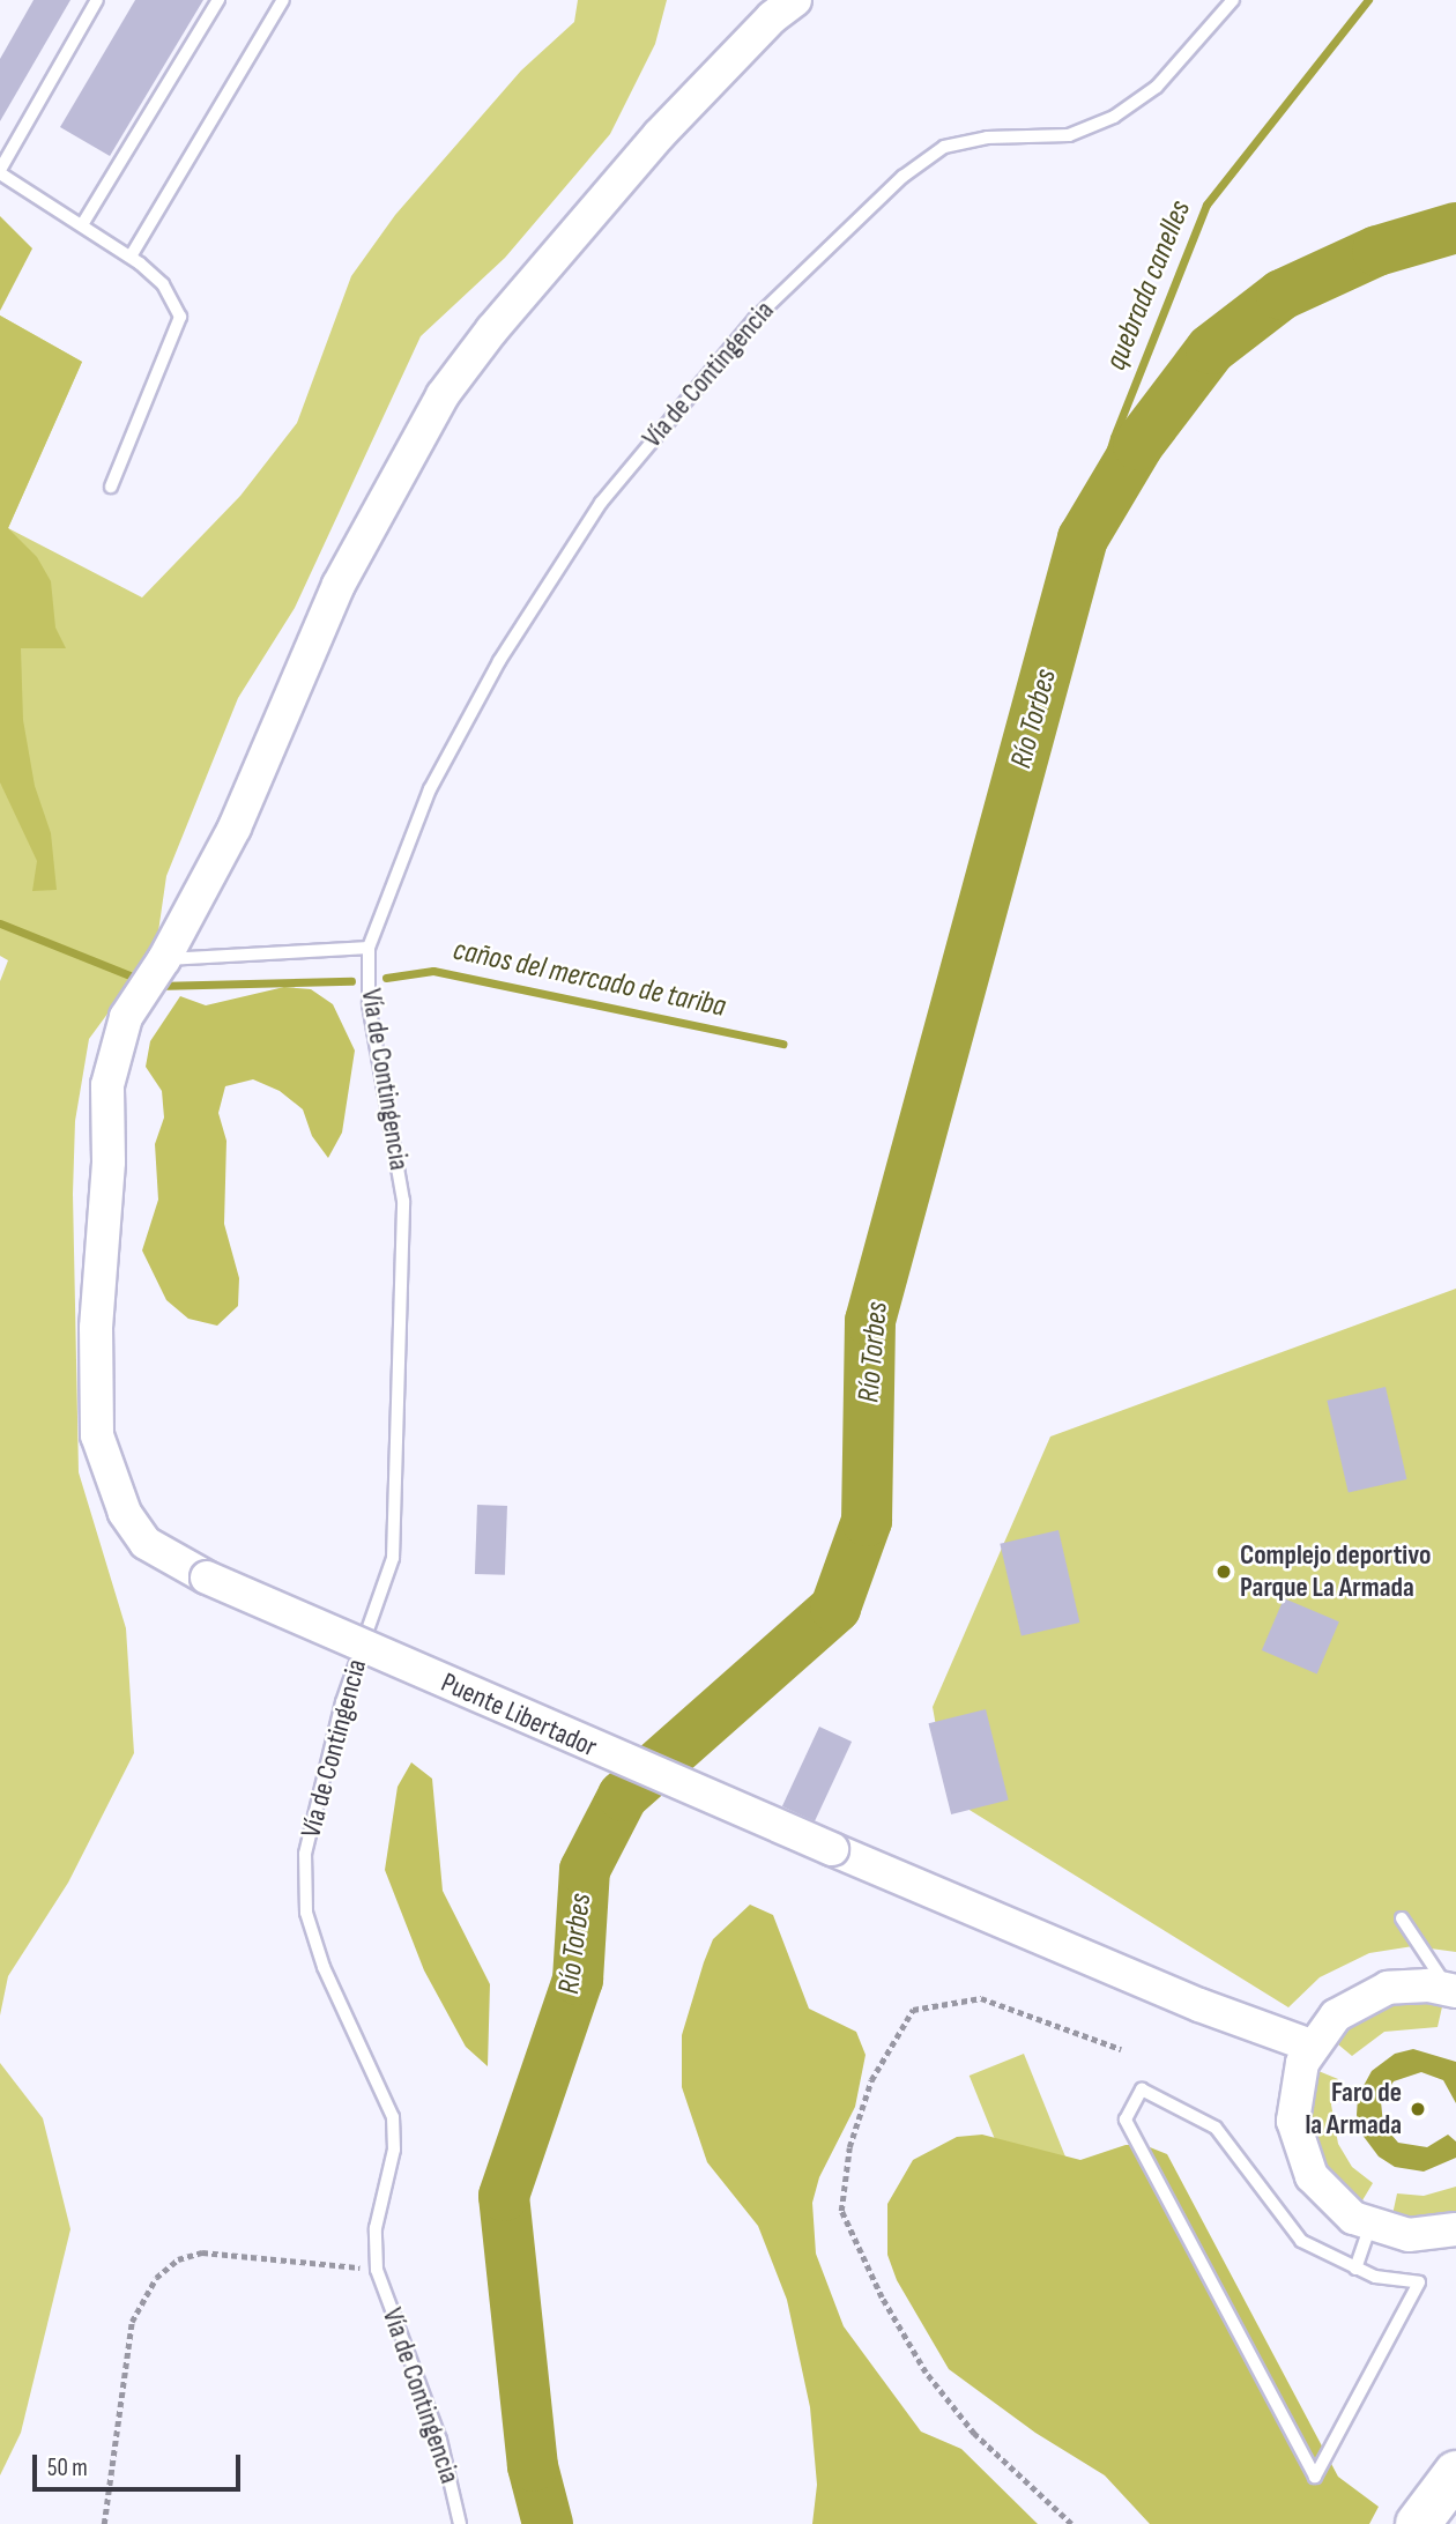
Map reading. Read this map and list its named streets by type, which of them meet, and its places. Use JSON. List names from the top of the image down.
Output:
{
  "streets": {
    "street": ["Puente Libertador"],
    "lane": ["Vía de Contingencia"]
  },
  "crossings": [
    ["Vía de Contingencia", "Puente Libertador"]
  ],
  "water": ["quebrada canelles", "Río Torbes", "caños del mercado de tariba"],
  "places": ["Complejo deportivo Parque La Armada", "Faro de la Armada"],
  "scale_bar": "50 m"
}
